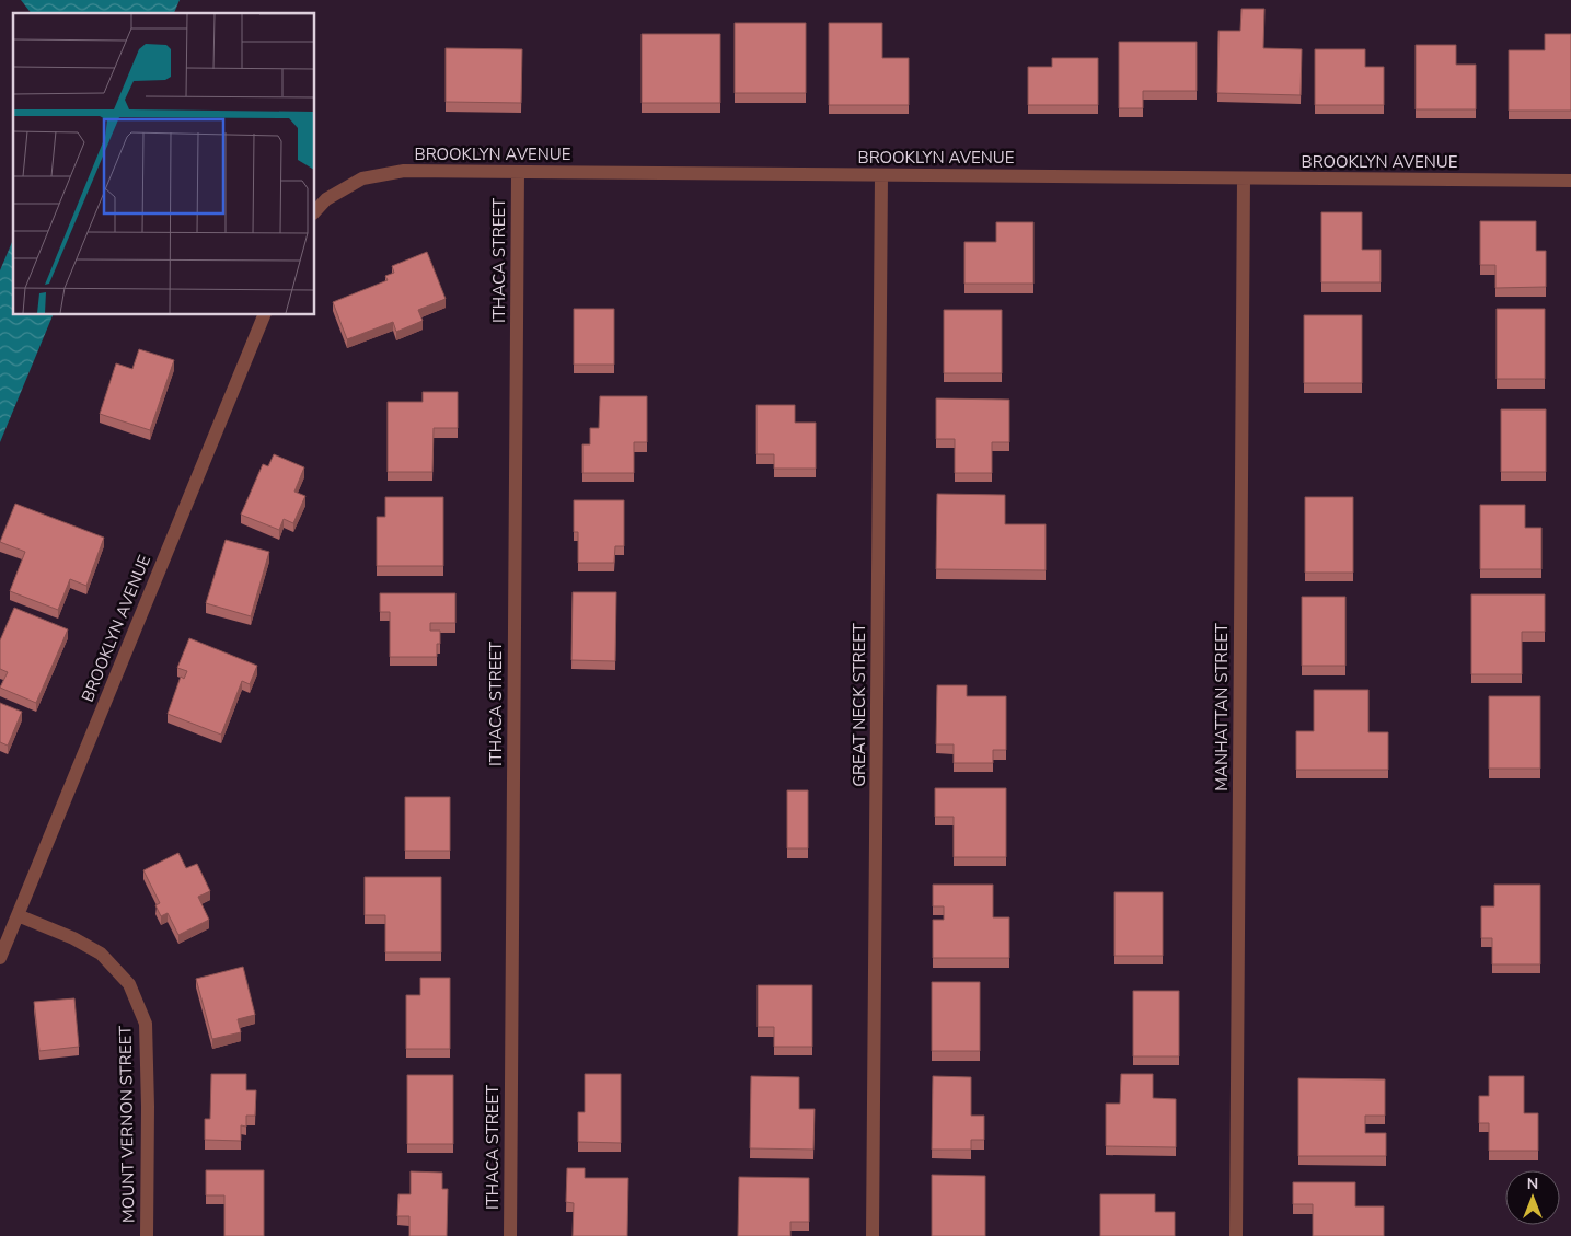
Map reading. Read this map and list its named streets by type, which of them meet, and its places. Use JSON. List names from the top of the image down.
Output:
{
  "streets": {
    "street": [
      "BROOKLYN AVENUE",
      "ITHACA STREET",
      "GREAT NECK STREET",
      "MANHATTAN STREET",
      "MOUNT VERNON STREET"
    ]
  },
  "crossings": [
    ["BROOKLYN AVENUE", "ITHACA STREET"],
    ["BROOKLYN AVENUE", "GREAT NECK STREET"],
    ["BROOKLYN AVENUE", "MANHATTAN STREET"],
    ["BROOKLYN AVENUE", "MOUNT VERNON STREET"]
  ],
  "north": "top"
}
